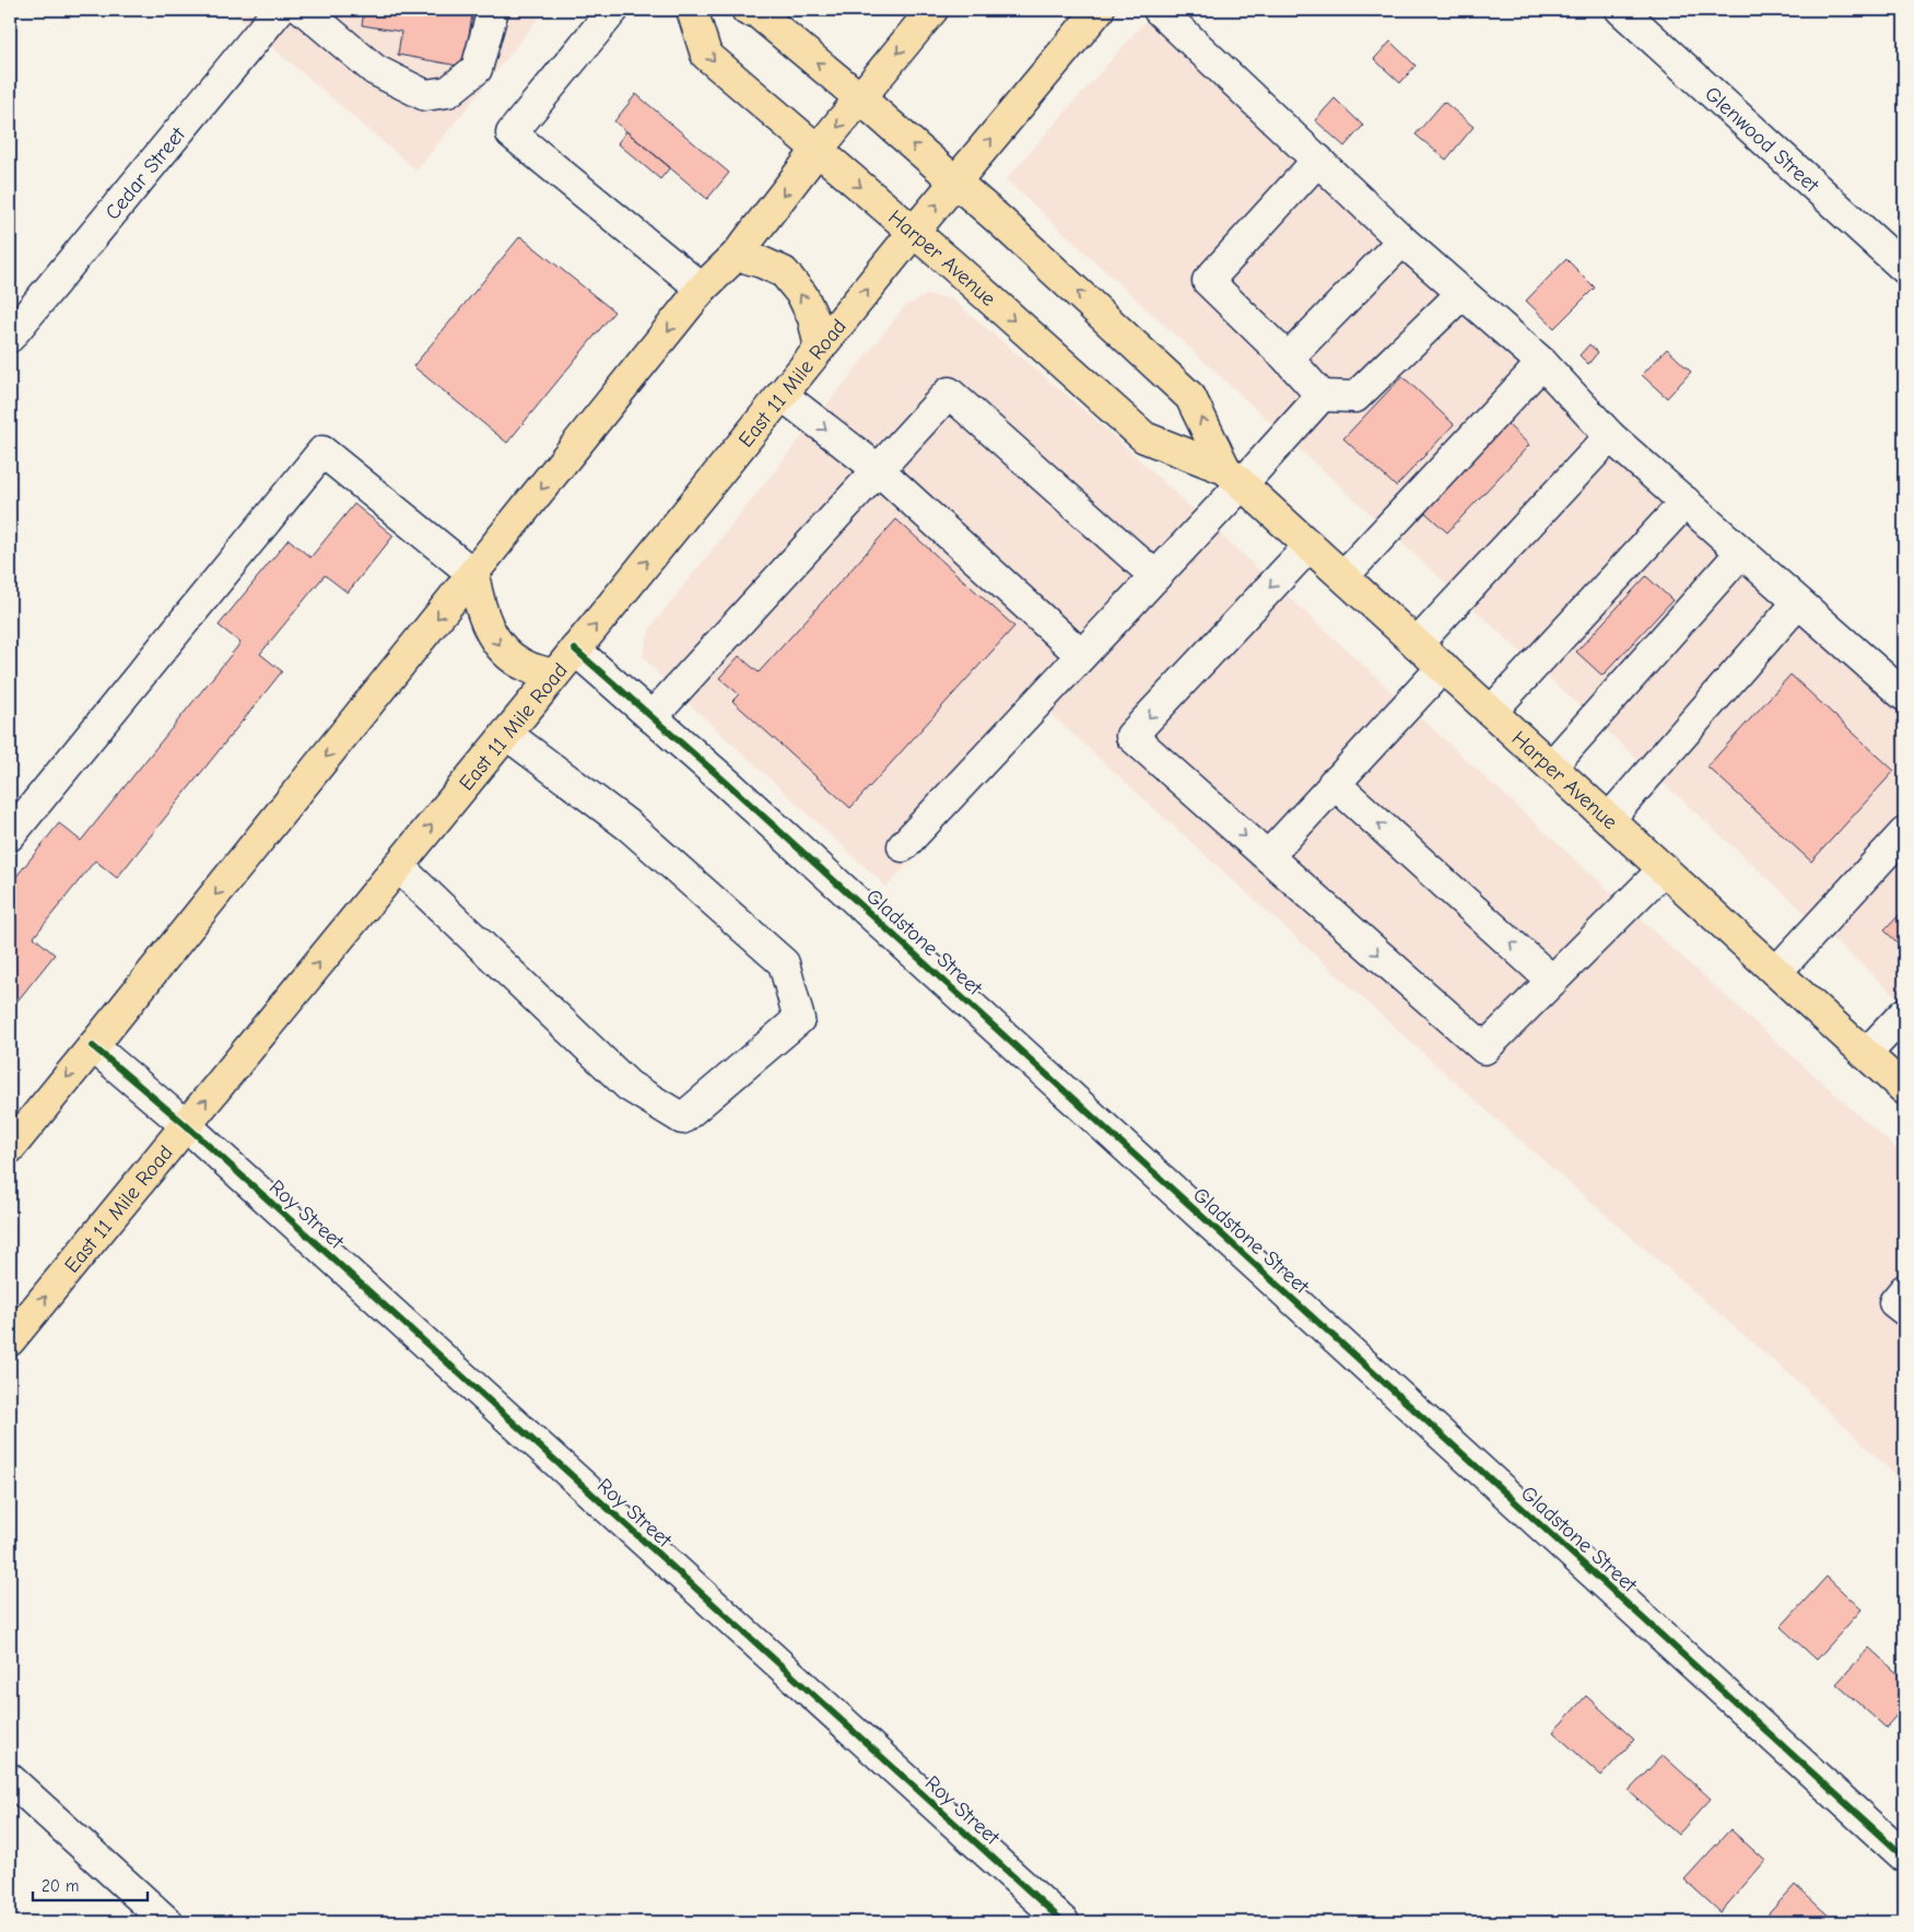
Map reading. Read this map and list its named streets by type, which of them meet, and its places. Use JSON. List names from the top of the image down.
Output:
{
  "streets": {
    "main road": ["Harper Avenue", "East 11 Mile Road"],
    "street": [
      "Glenwood Street",
      "Cedar Street",
      "Gladstone Street",
      "Roy Street"
    ]
  },
  "crossings": [
    ["Harper Avenue", "East 11 Mile Road"],
    ["East 11 Mile Road", "Gladstone Street"],
    ["East 11 Mile Road", "Roy Street"]
  ],
  "scale_bar": "20 m"
}
